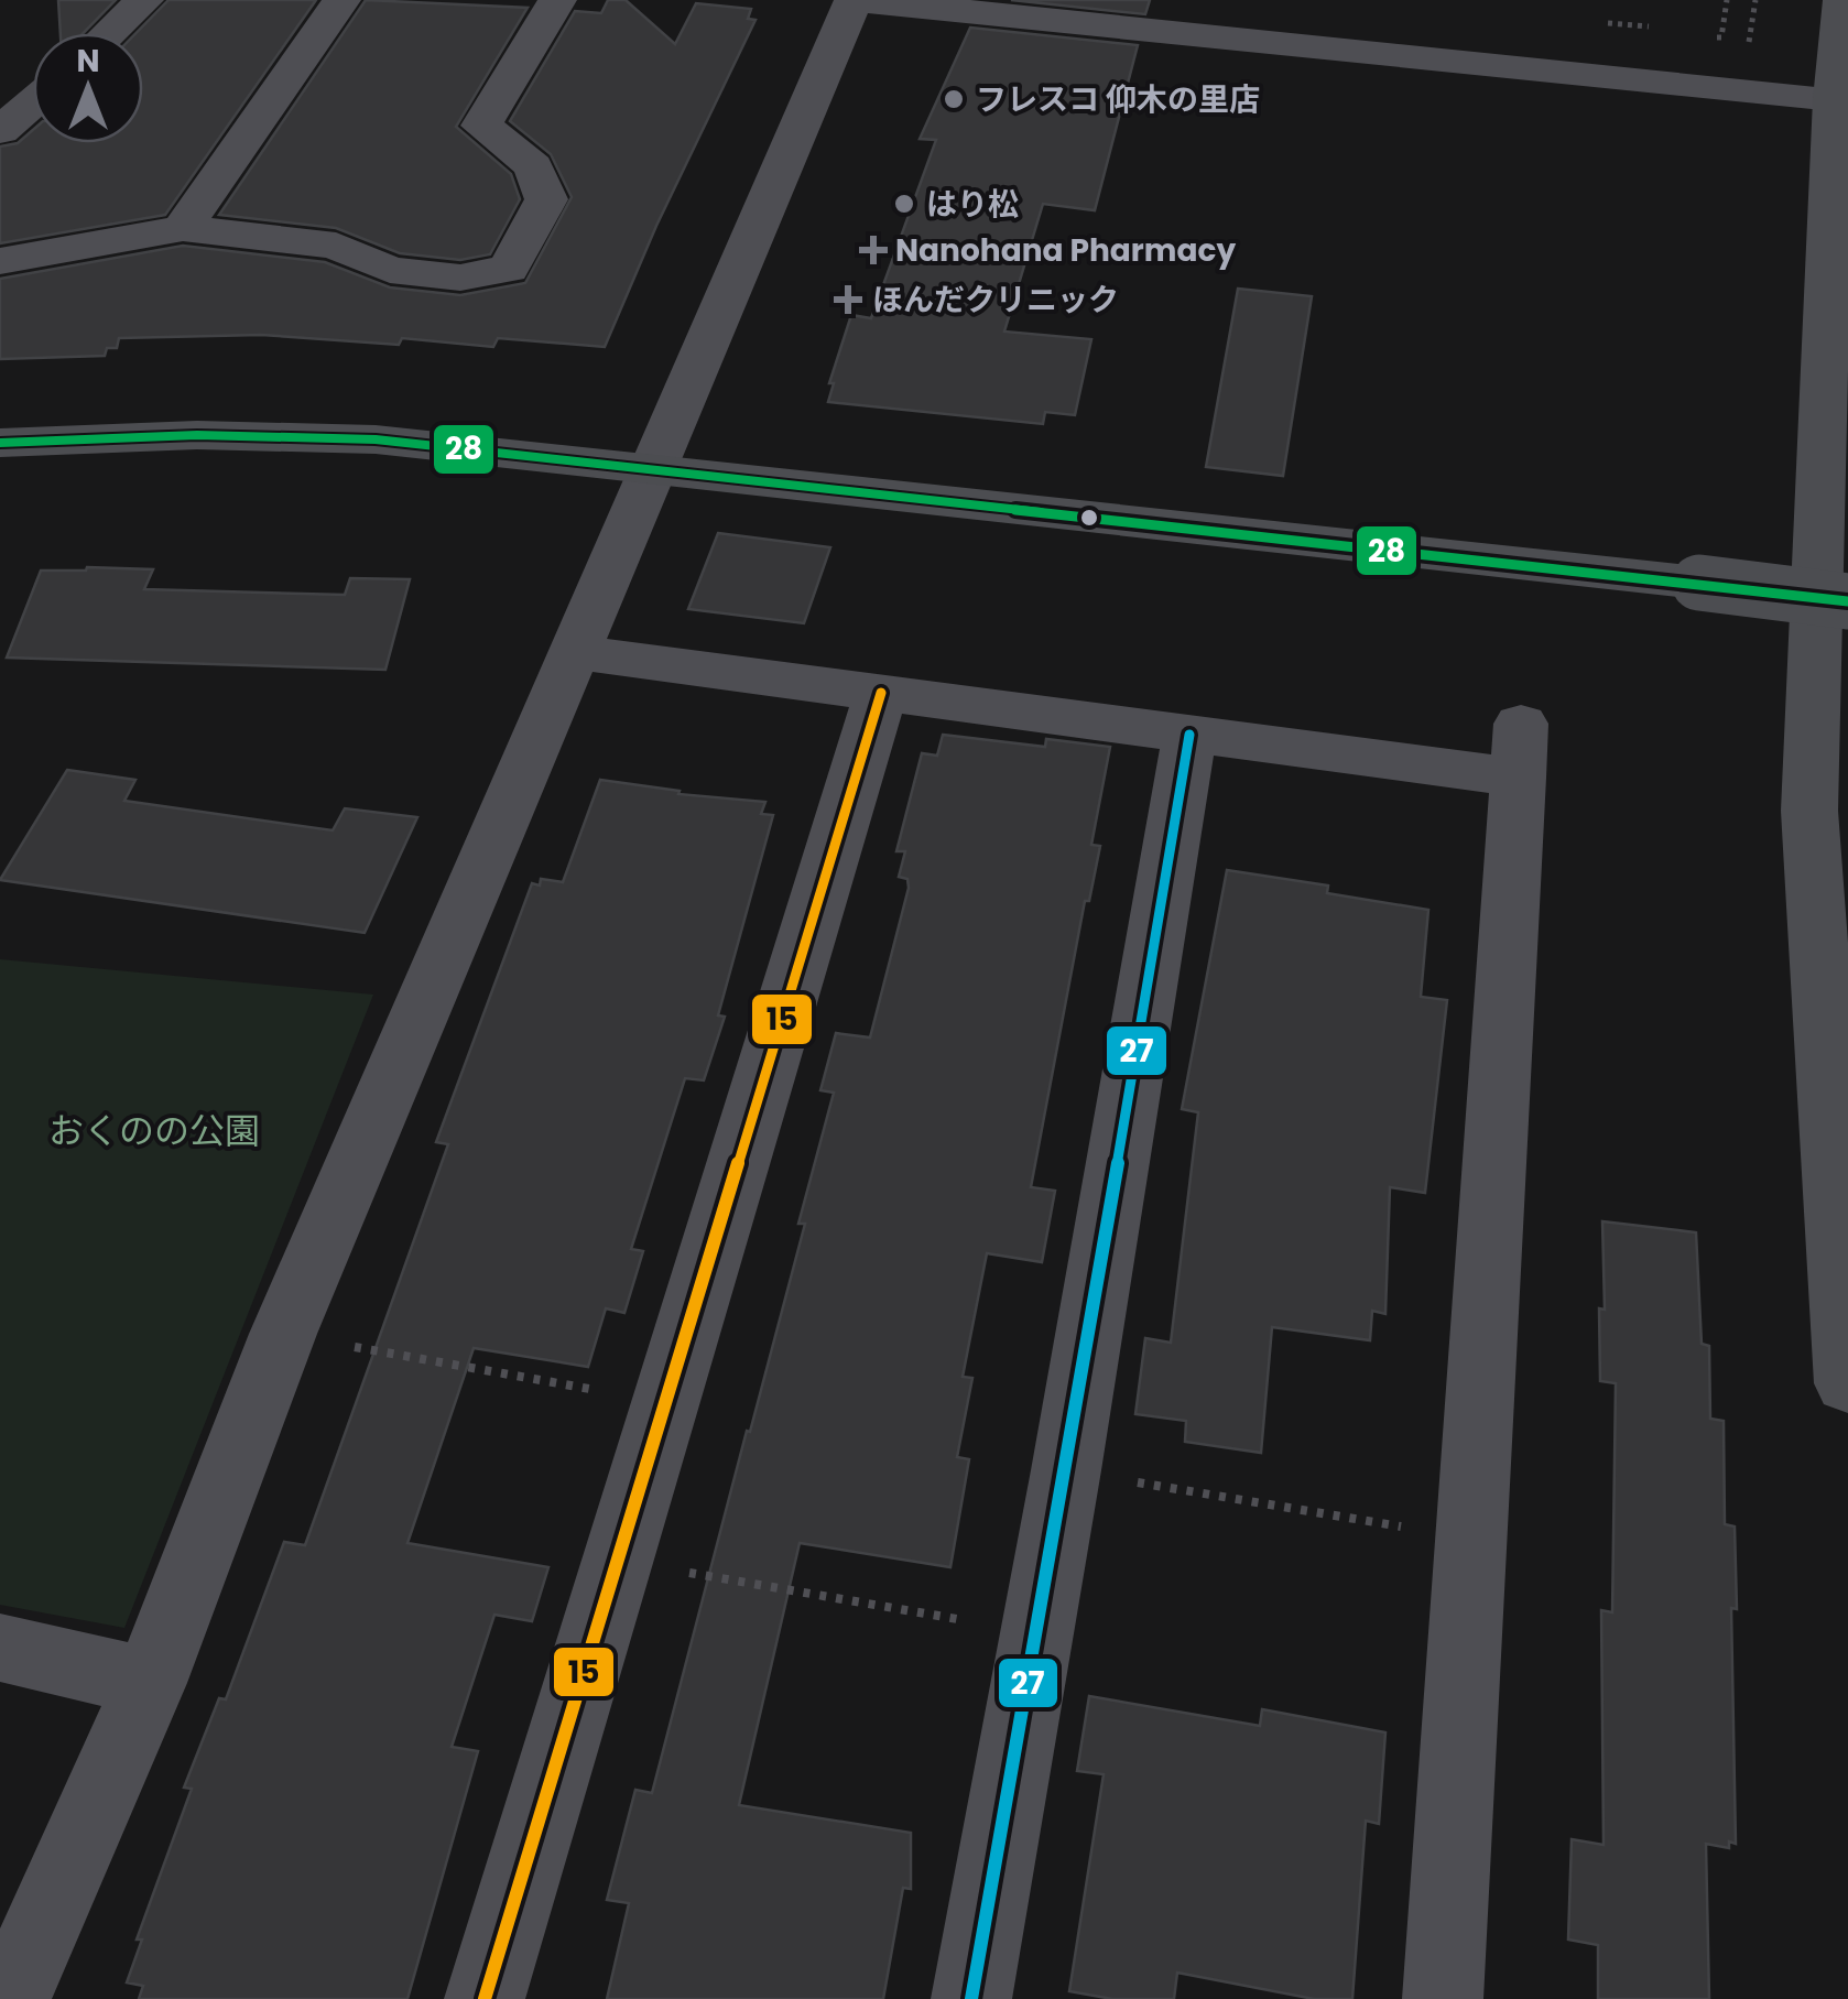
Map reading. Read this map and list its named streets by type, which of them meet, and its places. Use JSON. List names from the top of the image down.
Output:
{
  "parks": ["おくのの公園"],
  "places": {
    "other": ["フレスコ 仰木の里店", "はり松"],
    "health": ["Nanohana Pharmacy", "ほんだクリニック"]
  },
  "lines": ["transit line 28", "transit line 15", "transit line 27"],
  "north": "top"
}
